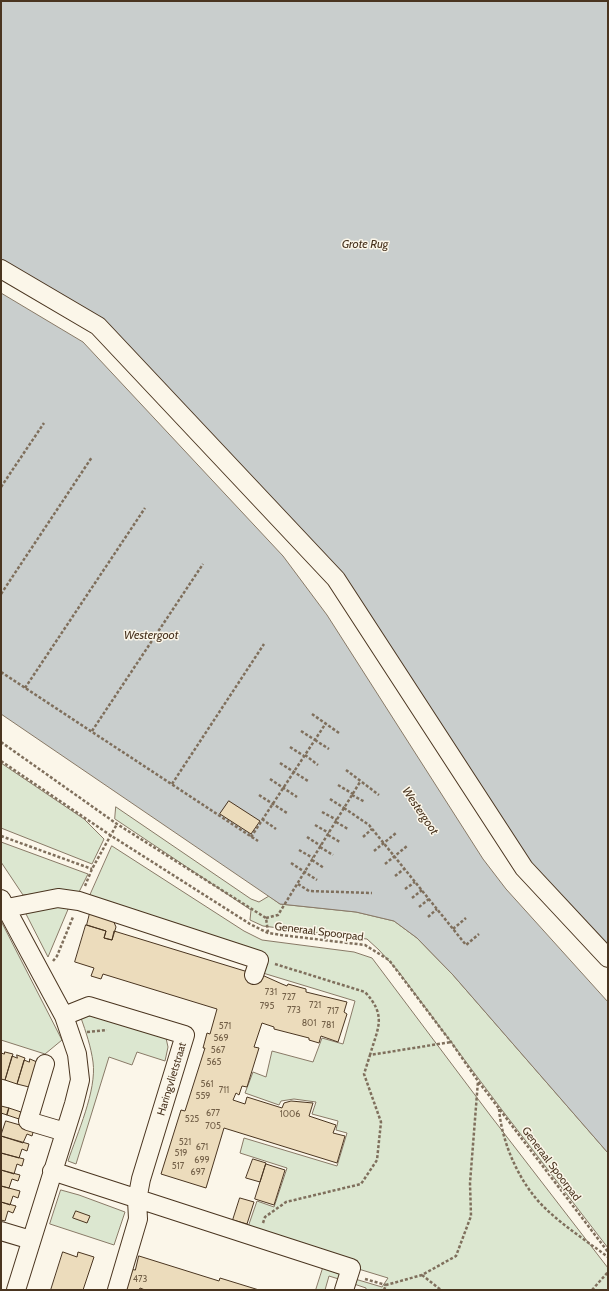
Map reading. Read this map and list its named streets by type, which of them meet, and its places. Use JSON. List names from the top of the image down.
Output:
{
  "streets": {
    "street": ["Haringvlietstraat"],
    "path": ["Generaal Spoorpad"]
  },
  "water": ["Grote Rug", "Westergoot"],
  "house_numbers": [
    "731",
    "727",
    "721",
    "795",
    "773",
    "717",
    "801",
    "781",
    "571",
    "569",
    "567",
    "565",
    "561",
    "711",
    "559",
    "677",
    "1006",
    "525",
    "705",
    "521",
    "671",
    "519",
    "699",
    "517",
    "697",
    "473"
  ]
}
